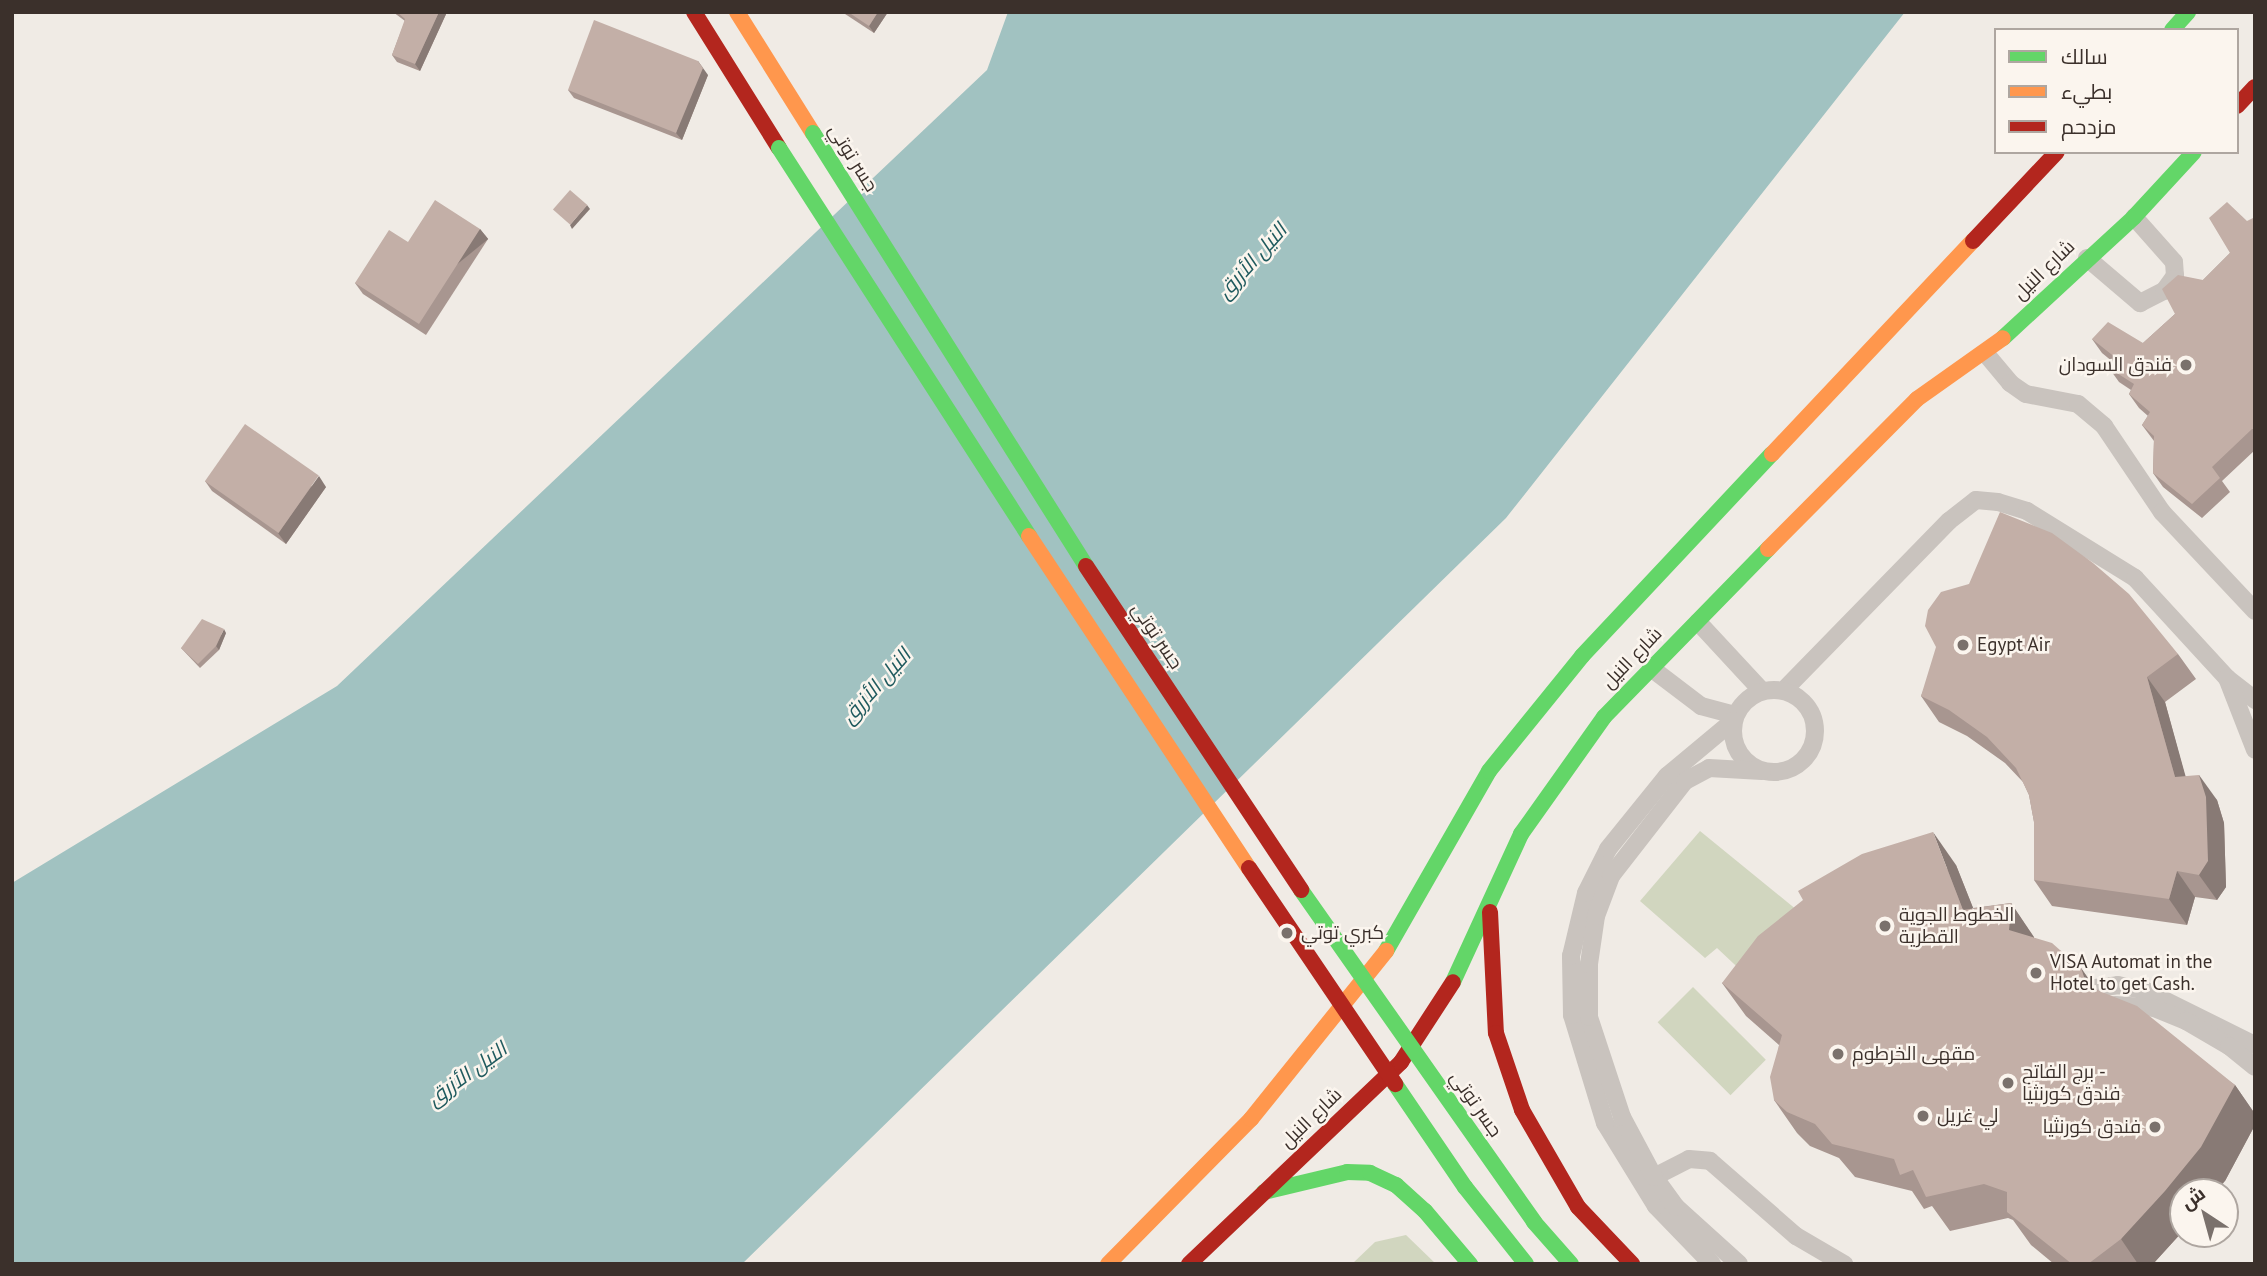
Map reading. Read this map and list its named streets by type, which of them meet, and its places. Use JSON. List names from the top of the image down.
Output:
{
  "streets": {
    "main road": ["جسر توتي", "شارع النيل"]
  },
  "water": ["النيل الأزرق"],
  "places": [
    "فندق السودان",
    "Egypt Air",
    "الخطوط الجوية القطرية",
    "كبري توتي",
    "VISA Automat in the Hotel to get Cash.",
    "مقهى الخرطوم",
    "برج الفاتح - فندق كورنثيا",
    "لي غريل",
    "فندق كورنثيا"
  ],
  "legend": ["سالك", "بطيء", "مزدحم"],
  "north": "top left"
}
